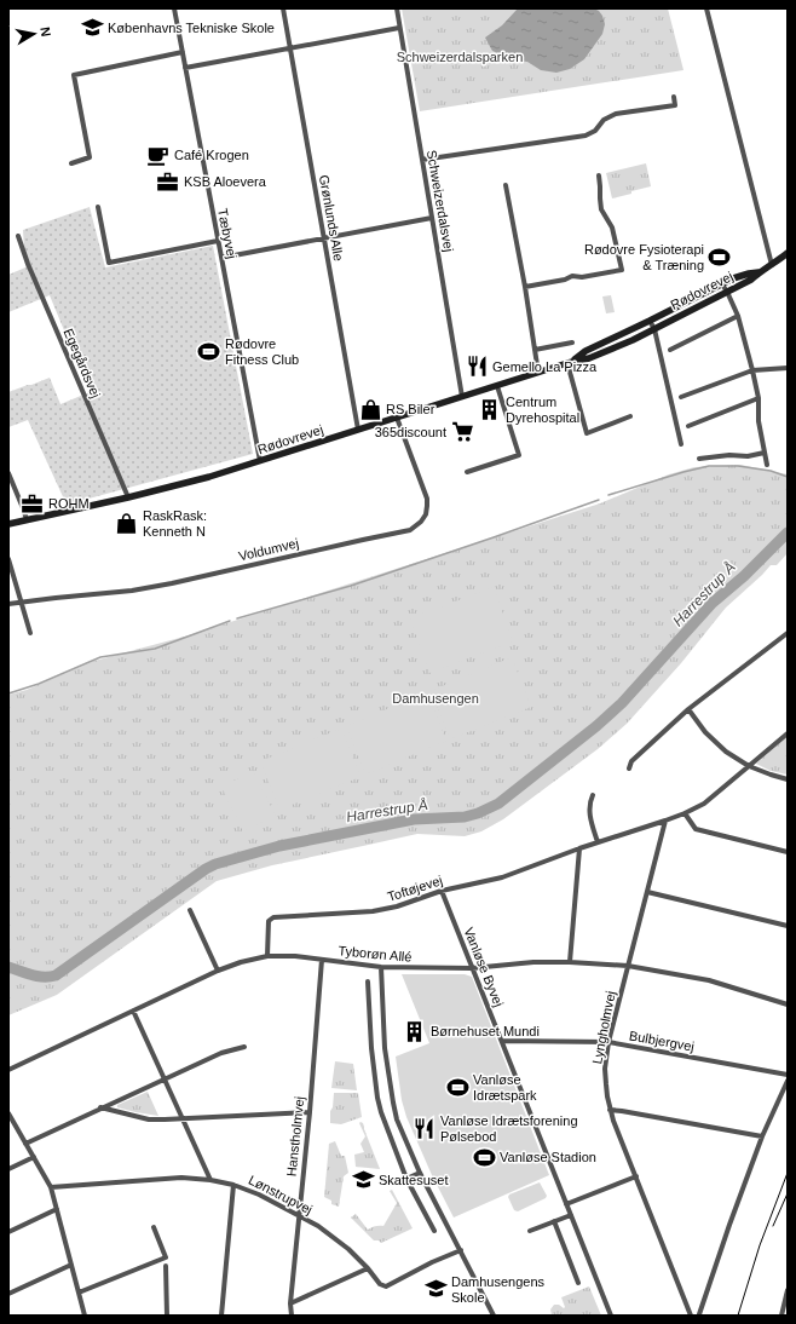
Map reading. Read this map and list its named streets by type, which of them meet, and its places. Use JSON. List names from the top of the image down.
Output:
{
  "streets": {
    "street": [
      "Schweizerdalsvej",
      "Grønlunds Alle",
      "Tæbyvej",
      "Rødovrevej",
      "Egegårdsvej",
      "Voldumvej",
      "Toftøjevej",
      "Tyborøn Allé",
      "Vanløse Byvej",
      "Lyngholmvej",
      "Bulbjergvej",
      "Hanstholmvej",
      "Lønstrupvej"
    ]
  },
  "crossings": [
    ["Schweizerdalsvej", "Rødovrevej"],
    ["Grønlunds Alle", "Rødovrevej"],
    ["Tæbyvej", "Rødovrevej"],
    ["Rødovrevej", "Egegårdsvej"],
    ["Rødovrevej", "Voldumvej"],
    ["Toftøjevej", "Tyborøn Allé"],
    ["Toftøjevej", "Vanløse Byvej"],
    ["Toftøjevej", "Lyngholmvej"],
    ["Tyborøn Allé", "Vanløse Byvej"],
    ["Tyborøn Allé", "Lyngholmvej"],
    ["Tyborøn Allé", "Hanstholmvej"],
    ["Vanløse Byvej", "Bulbjergvej"],
    ["Lyngholmvej", "Bulbjergvej"],
    ["Hanstholmvej", "Lønstrupvej"]
  ],
  "water": ["Harrestrup Å"],
  "parks": ["Schweizerdalsparken", "Damhusengen"],
  "places": {
    "school or university": ["Københavns Tekniske Skole", "Skattesuset", "Damhusengens Skole"],
    "cafe": ["Café Krogen"],
    "office": ["KSB Aloevera", "ROHM"],
    "sports": [
      "Rødovre Fysioterapi & Træning",
      "Rødovre Fitness Club",
      "Vanløse Idrætspark",
      "Vanløse Stadion"
    ],
    "restaurant": ["Gemello La Pizza", "Vanløse Idrætsforening Pølsebod"],
    "shop": ["RS Biler", "RaskRask: Kenneth N"],
    "building": ["Centrum Dyrehospital", "Børnehuset Mundi"],
    "supermarket": ["365discount"]
  },
  "north": "right"
}
